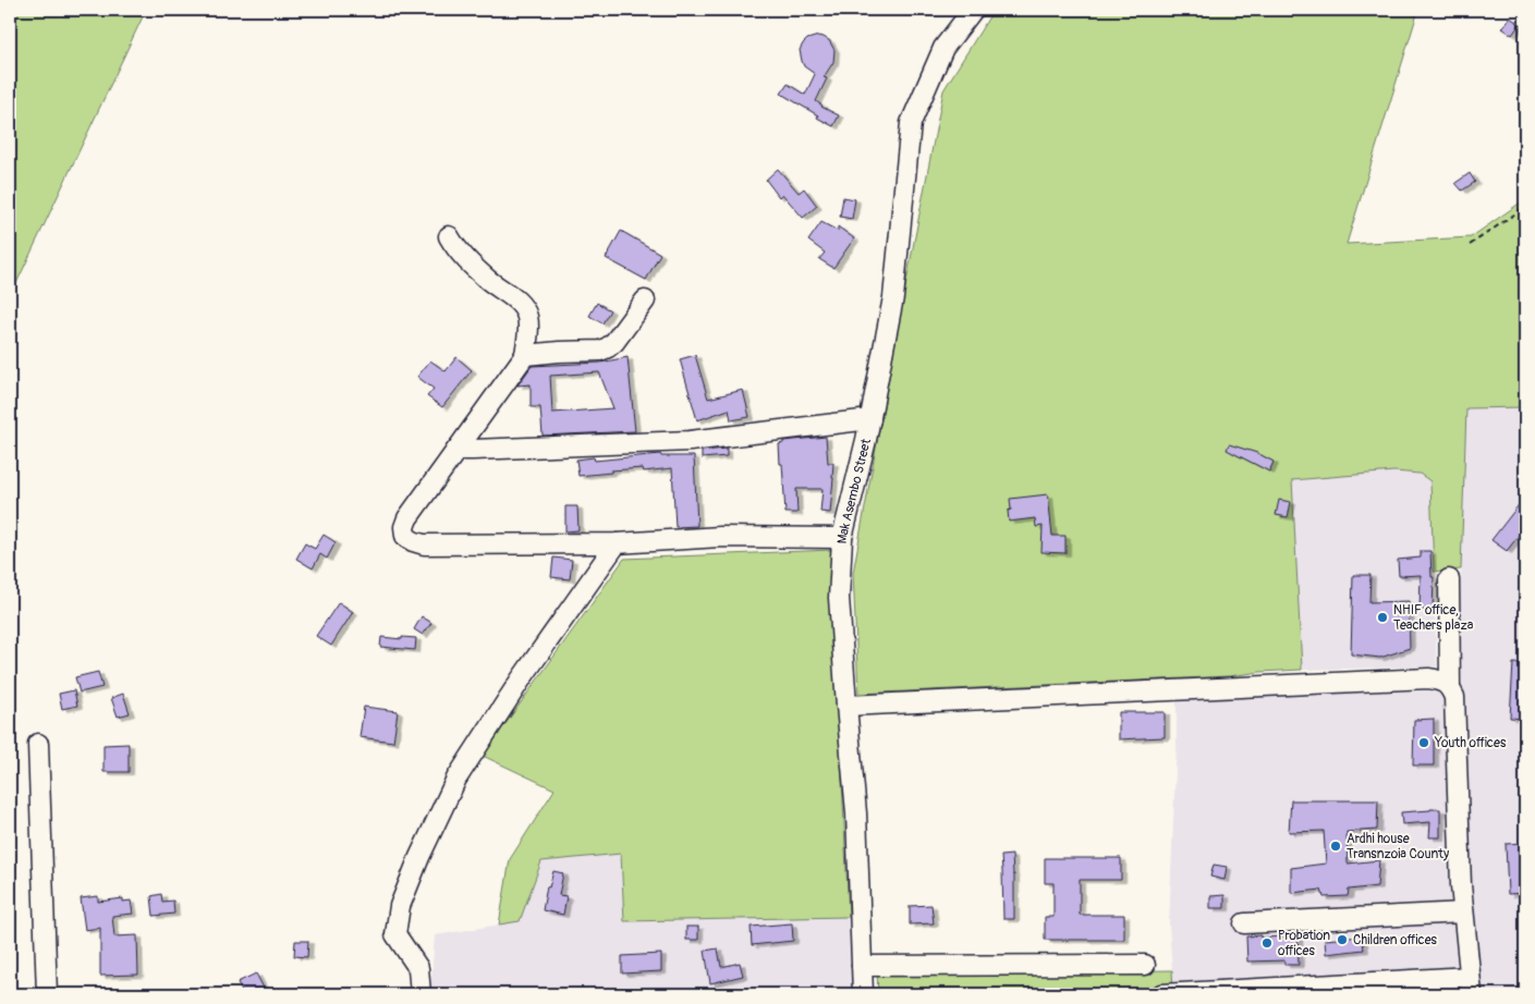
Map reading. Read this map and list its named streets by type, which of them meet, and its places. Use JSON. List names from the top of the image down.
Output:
{
  "streets": {
    "street": ["Mak Asembo Street"]
  },
  "places": [
    "NHIF office, Teachers plaza",
    "Youth offices",
    "Ardhi house Transnzoia County",
    "Children offices",
    "Probation offices"
  ]
}
